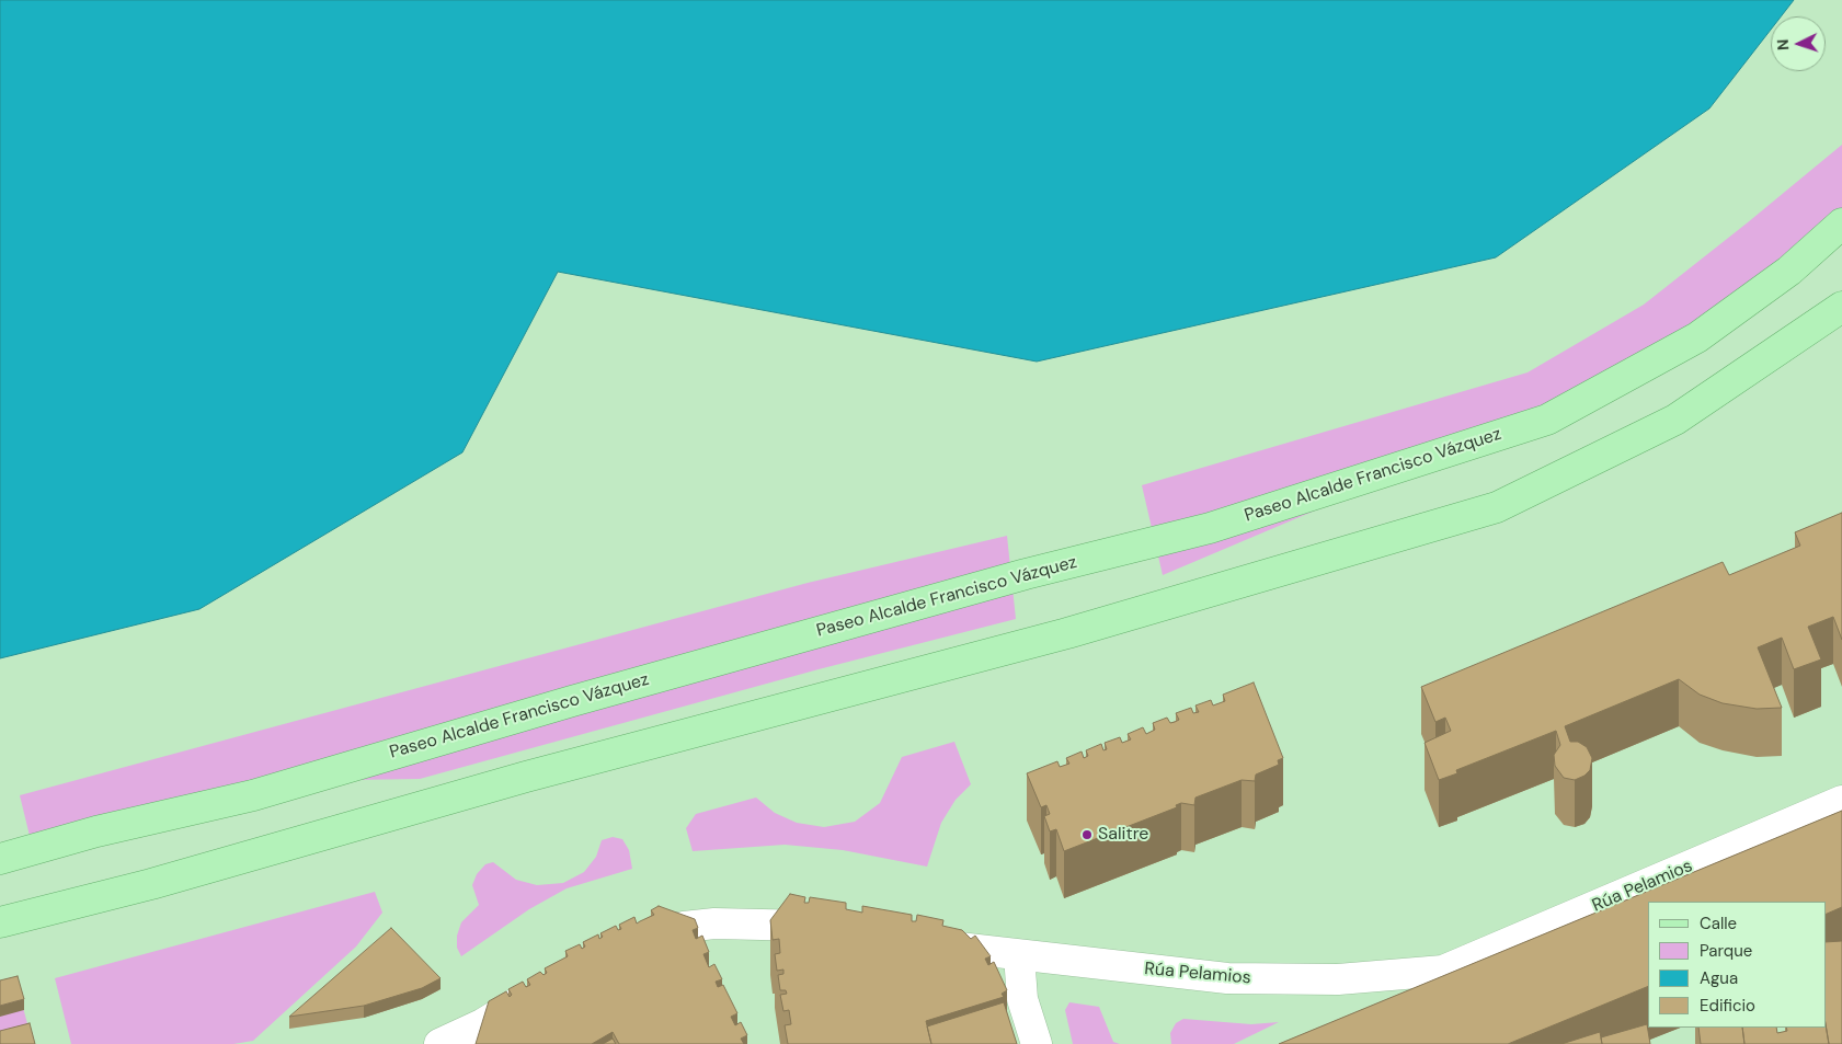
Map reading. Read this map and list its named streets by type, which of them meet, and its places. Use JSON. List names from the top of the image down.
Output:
{
  "streets": {
    "main road": ["Paseo Alcalde Francisco Vázquez"],
    "street": ["Rúa Pelamios"]
  },
  "places": ["Salitre"],
  "legend": [
    "Calle",
    "Parque",
    "Agua",
    "Edificio"
  ],
  "north": "left"
}
